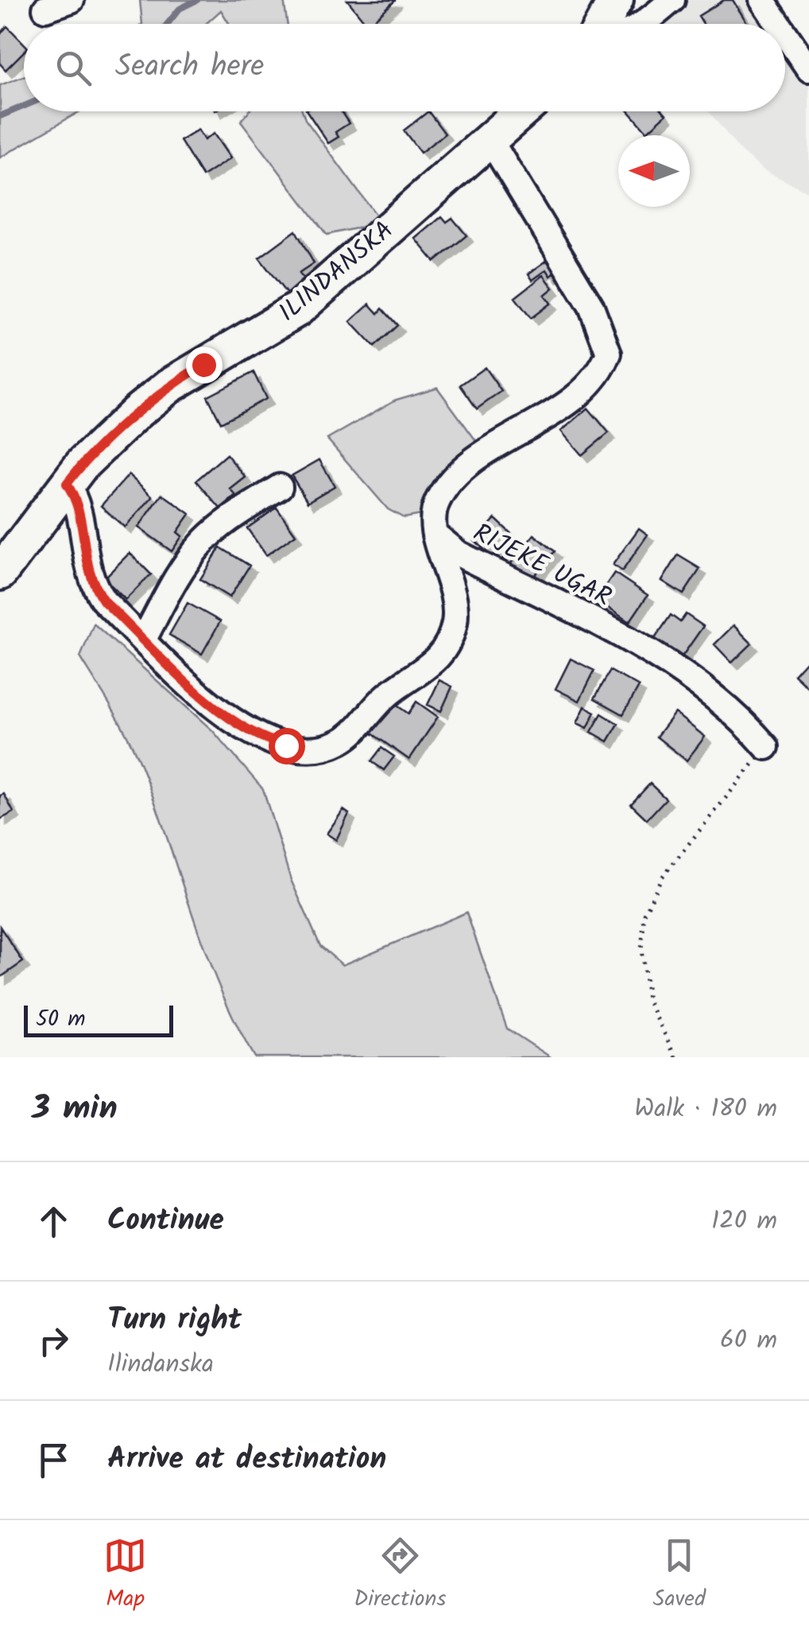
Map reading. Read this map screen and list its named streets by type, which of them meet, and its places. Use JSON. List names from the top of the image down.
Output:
{
  "streets": {
    "street": ["ILINDANSKA", "RIJEKE UGAR"]
  },
  "crossings": [
    ["ILINDANSKA", "RIJEKE UGAR"]
  ],
  "scale_bar": "50 m",
  "north": "left",
  "page": {
    "search": "Search here",
    "scale": "50 m",
    "heading": ["3 min", "Walk · 180 m"],
    "list": [
      ["Continue", "120 m"],
      ["Turn right", "Ilindanska", "60 m"],
      "Arrive at destination"
    ],
    "nav": ["Map", "Directions", "Saved"]
  }
}
